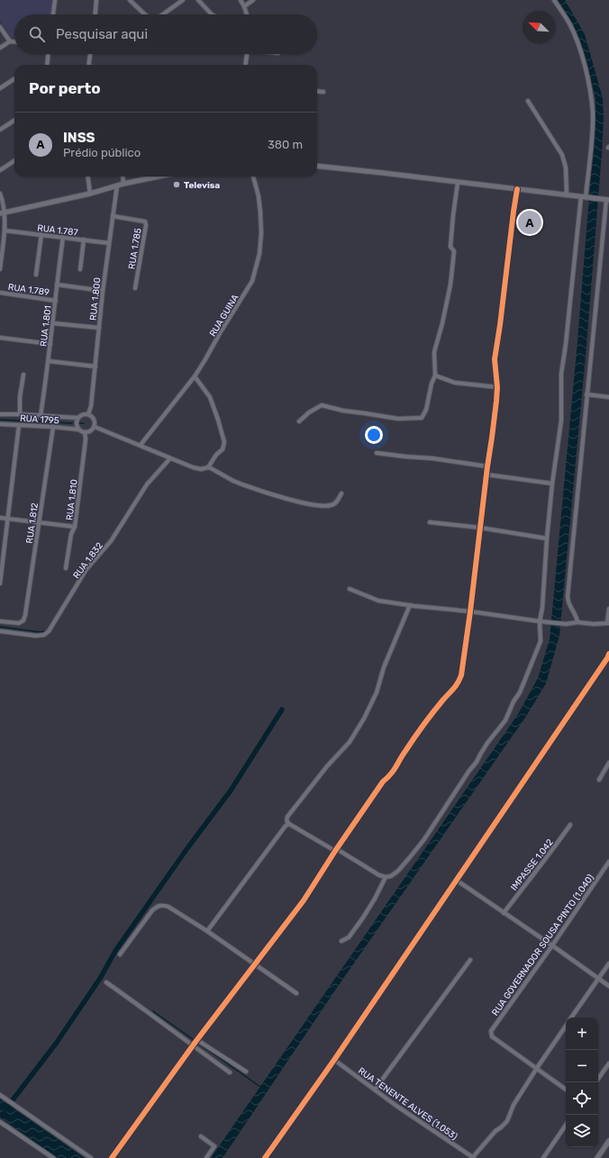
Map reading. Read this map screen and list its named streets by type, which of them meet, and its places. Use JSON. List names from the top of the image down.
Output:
{
  "streets": {
    "street": [
      "RUA 1.787",
      "RUA 1.785",
      "RUA 1.789",
      "RUA 1.800",
      "RUA GUINA",
      "RUA 1.801",
      "RUA 1795",
      "RUA 1.810",
      "RUA 1.812",
      "RUA 1.832",
      "IMPASSE 1.042",
      "RUA GOVERNADOR SOUSA PINTO (1.040)",
      "RUA TENENTE ALVES (1.053)"
    ]
  },
  "crossings": [
    ["RUA 1.787", "RUA 1.800"],
    ["RUA 1.787", "RUA 1.801"],
    ["RUA 1.785", "RUA 1.800"],
    ["RUA 1.789", "RUA 1.801"],
    ["RUA 1.800", "RUA 1795"],
    ["RUA 1.800", "RUA 1.810"],
    ["RUA 1795", "RUA 1.810"],
    ["RUA 1795", "RUA 1.812"]
  ],
  "places": ["Televisa"],
  "north": "top left",
  "page": {
    "search": "Pesquisar aqui",
    "heading": "Por perto",
    "list": [
      {
        "mark": "A",
        "name": "INSS",
        "note": "Prédio público",
        "value": "380 m"
      }
    ],
    "pins": "A",
    "map_buttons": ["+", "−"]
  }
}
